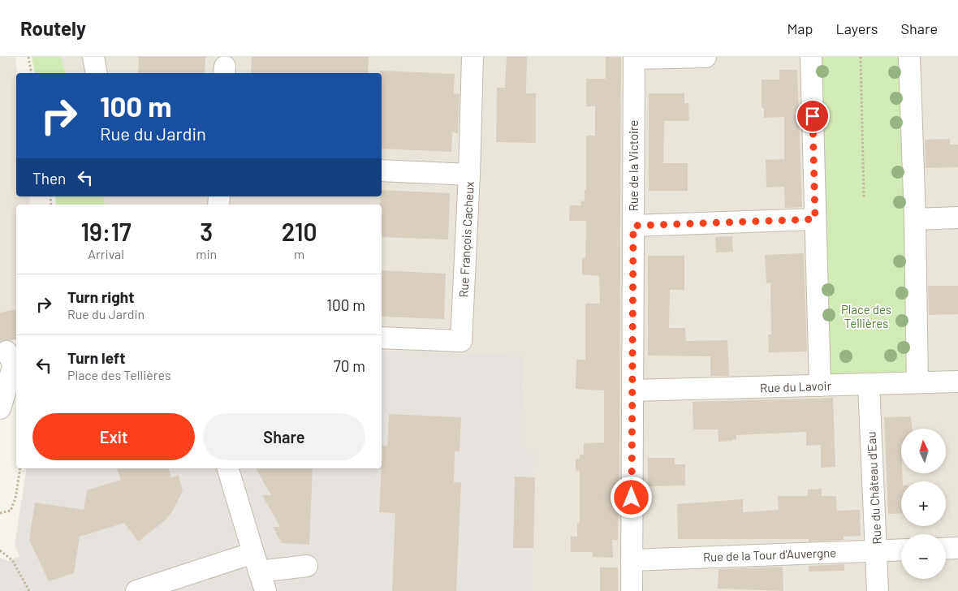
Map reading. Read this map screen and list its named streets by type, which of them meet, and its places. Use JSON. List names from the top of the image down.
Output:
{
  "streets": {
    "street": [
      "Rue de la Victoire",
      "Rue François Cacheux",
      "Rue du Lavoir",
      "Rue du Château d'Eau",
      "Rue de la Tour d'Auvergne"
    ]
  },
  "crossings": [
    ["Rue de la Victoire", "Rue du Lavoir"],
    ["Rue de la Victoire", "Rue de la Tour d'Auvergne"],
    ["Rue du Lavoir", "Rue du Château d'Eau"],
    ["Rue du Château d'Eau", "Rue de la Tour d'Auvergne"]
  ],
  "parks": ["Place des Tellières"],
  "north": "top",
  "page": {
    "header": "Routely",
    "nav": ["Map", "Layers", "Share"],
    "turn": ["100 m", "Rue du Jardin"],
    "then": "Then",
    "eta": [
      "19:17",
      "Arrival",
      "3",
      "min",
      "210",
      "m"
    ],
    "list": [
      {
        "name": "Turn right",
        "note": "Rue du Jardin",
        "value": "100 m"
      },
      {
        "name": "Turn left",
        "note": "Place des Tellières",
        "value": "70 m"
      }
    ],
    "buttons": ["Exit", "Share"],
    "map_buttons": ["+", "−"]
  }
}
